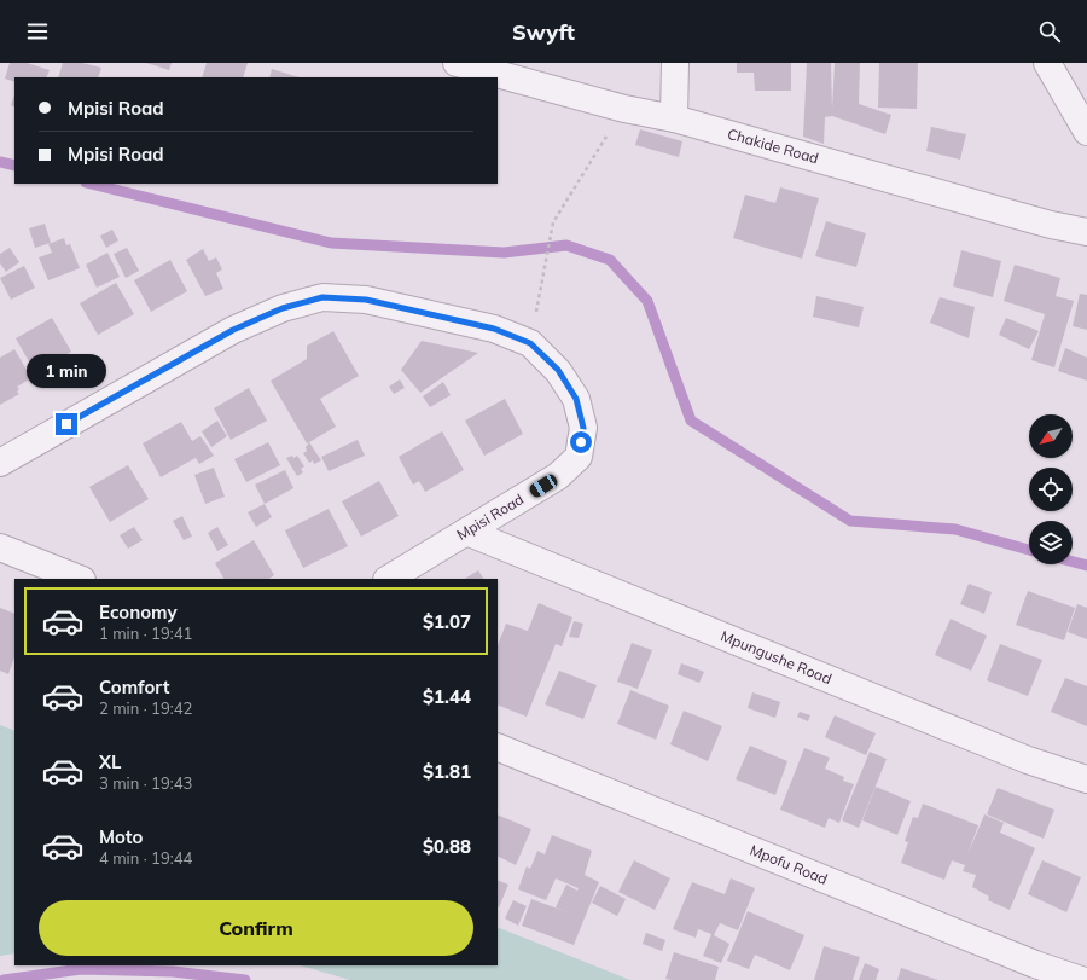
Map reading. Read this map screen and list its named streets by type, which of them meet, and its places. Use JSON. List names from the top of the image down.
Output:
{
  "streets": {
    "street": [
      "Chakide Road",
      "Mpisi Road",
      "Mpungushe Road",
      "Mpofu Road"
    ]
  },
  "crossings": [
    ["Mpisi Road", "Mpungushe Road"]
  ],
  "north": "bottom left",
  "page": {
    "header": "Swyft",
    "banner": ["Mpisi Road", "Mpisi Road"],
    "bubble": "1 min",
    "list": [
      {
        "name": "Economy",
        "note": "1 min · 19:41",
        "value": "$1.07"
      },
      {
        "name": "Comfort",
        "note": "2 min · 19:42",
        "value": "$1.44"
      },
      {
        "name": "XL",
        "note": "3 min · 19:43",
        "value": "$1.81"
      },
      {
        "name": "Moto",
        "note": "4 min · 19:44",
        "value": "$0.88"
      }
    ],
    "buttons": "Confirm"
  }
}
